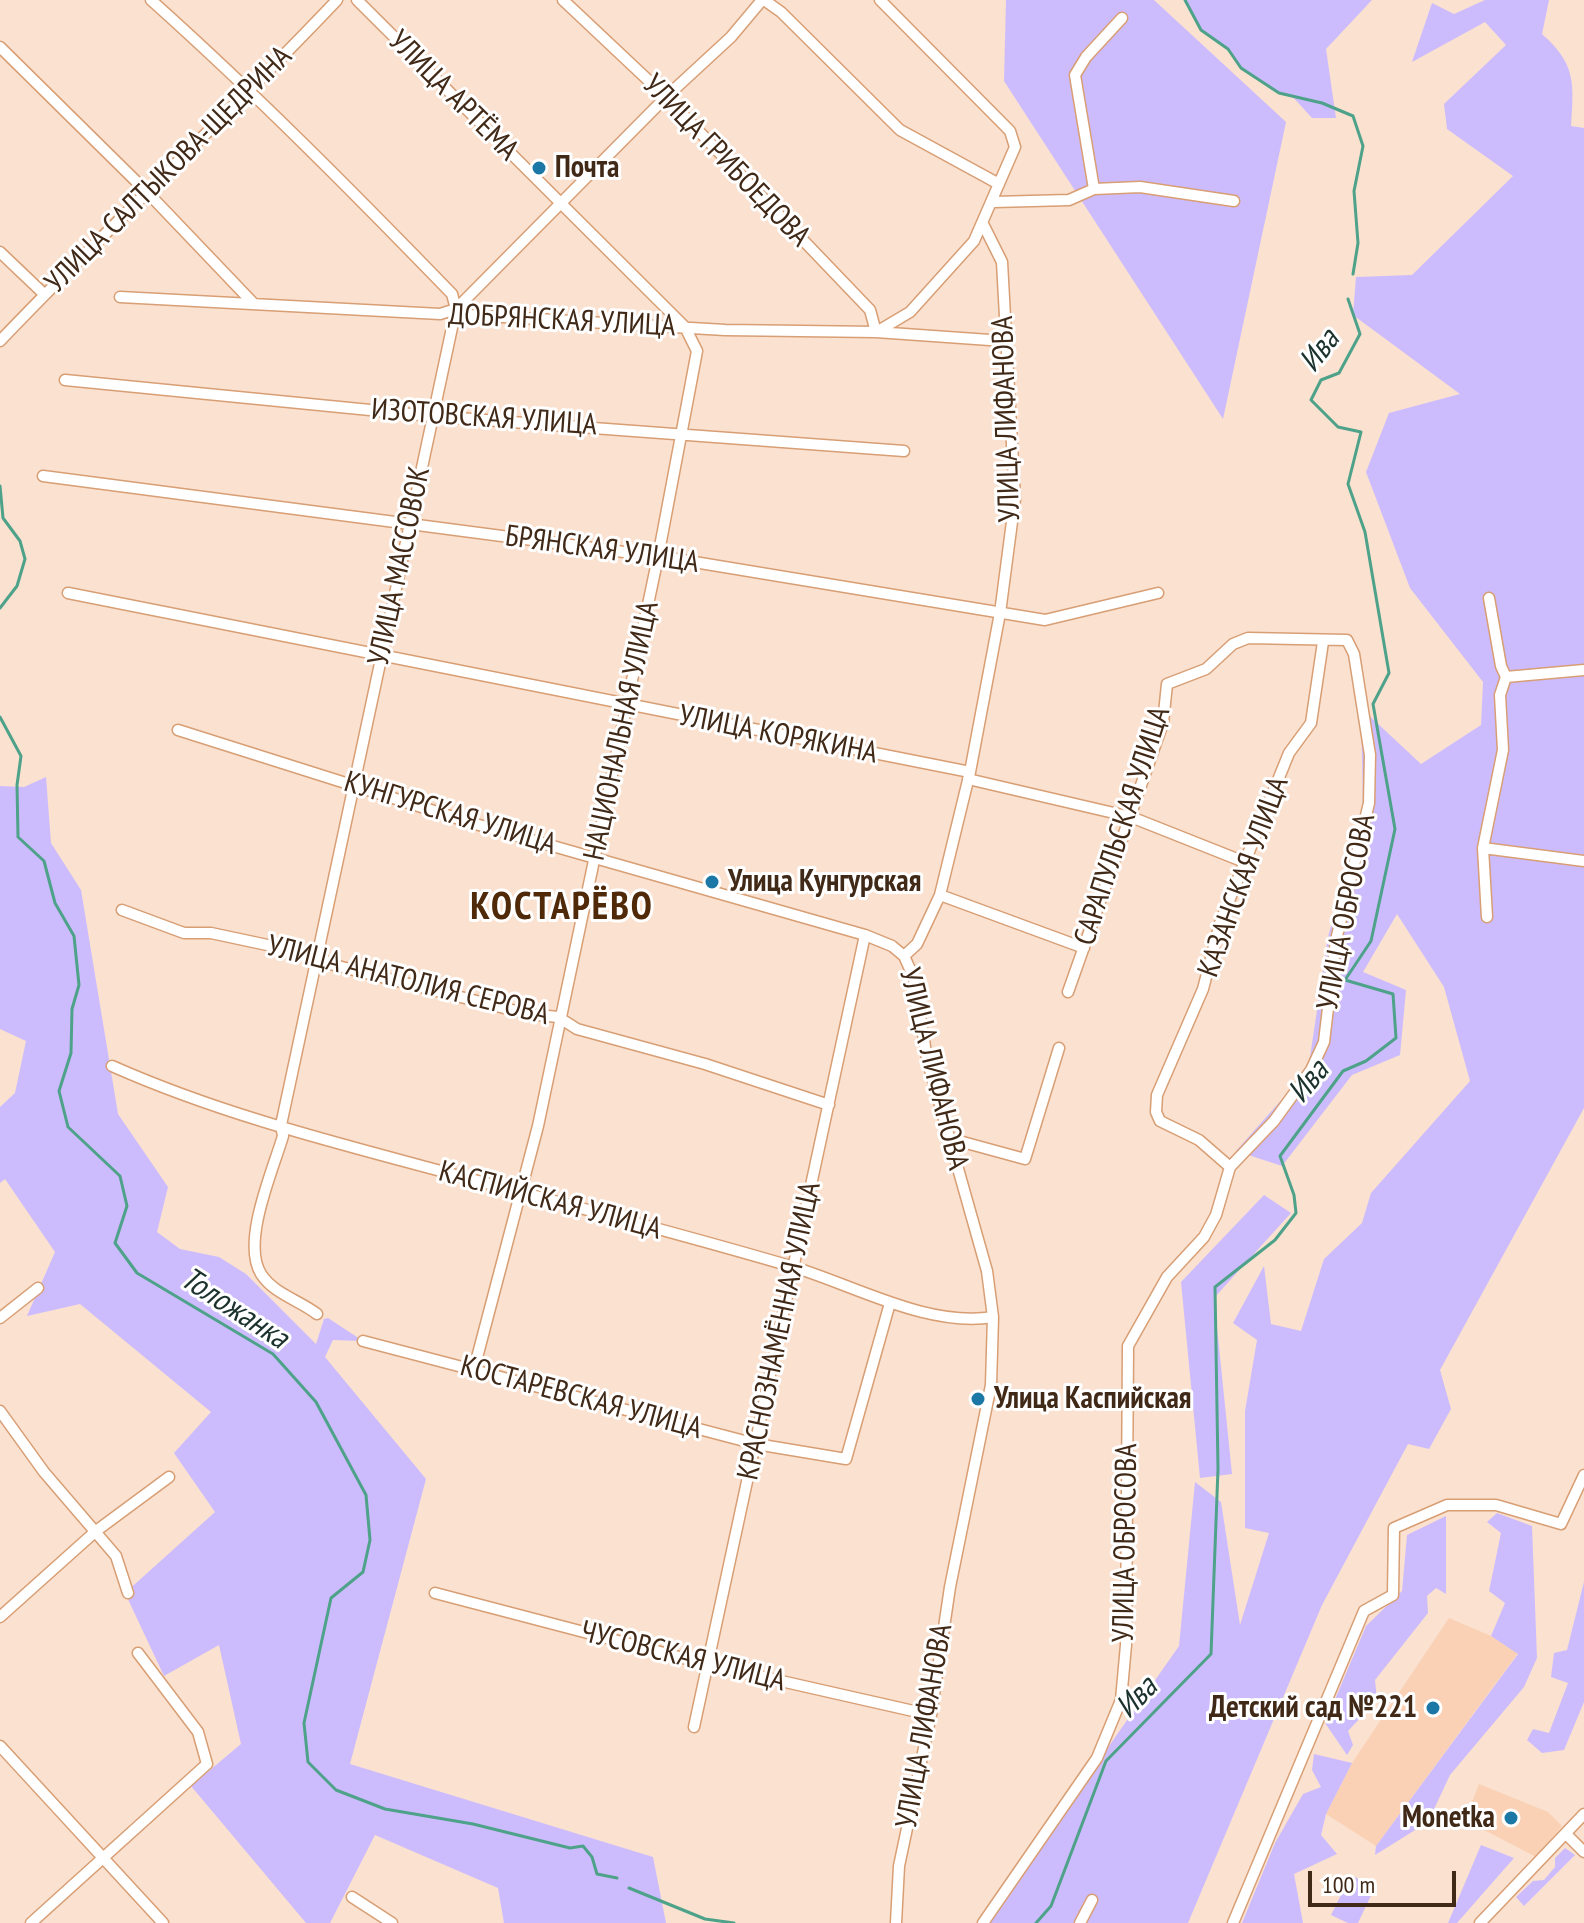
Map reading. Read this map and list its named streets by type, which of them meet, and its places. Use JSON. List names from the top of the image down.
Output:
{
  "streets": {
    "street": [
      "УЛИЦА АРТЁМА",
      "УЛИЦА ГРИБОЕДОВА",
      "УЛИЦА САЛТЫКОВА-ЩЕДРИНА",
      "ДОБРЯНСКАЯ УЛИЦА",
      "ИЗОТОВСКАЯ УЛИЦА",
      "УЛИЦА ЛИФАНОВА",
      "БРЯНСКАЯ УЛИЦА",
      "УЛИЦА МАССОВОК",
      "НАЦИОНАЛЬНАЯ УЛИЦА",
      "УЛИЦА КОРЯКИНА",
      "КУНГУРСКАЯ УЛИЦА",
      "САРАПУЛЬСКАЯ УЛИЦА",
      "КАЗАНСКАЯ УЛИЦА",
      "УЛИЦА ОБРОСОВА",
      "УЛИЦА АНАТОЛИЯ СЕРОВА",
      "КАСПИЙСКАЯ УЛИЦА",
      "КРАСНОЗНАМЁННАЯ УЛИЦА",
      "КОСТАРЕВСКАЯ УЛИЦА",
      "ЧУСОВСКАЯ УЛИЦА"
    ]
  },
  "crossings": [
    ["УЛИЦА АРТЁМА", "ДОБРЯНСКАЯ УЛИЦА"],
    ["УЛИЦА АРТЁМА", "НАЦИОНАЛЬНАЯ УЛИЦА"],
    ["УЛИЦА ГРИБОЕДОВА", "ДОБРЯНСКАЯ УЛИЦА"],
    ["ДОБРЯНСКАЯ УЛИЦА", "УЛИЦА ЛИФАНОВА"],
    ["ДОБРЯНСКАЯ УЛИЦА", "УЛИЦА МАССОВОК"],
    ["ДОБРЯНСКАЯ УЛИЦА", "НАЦИОНАЛЬНАЯ УЛИЦА"],
    ["ИЗОТОВСКАЯ УЛИЦА", "УЛИЦА МАССОВОК"],
    ["ИЗОТОВСКАЯ УЛИЦА", "НАЦИОНАЛЬНАЯ УЛИЦА"],
    ["УЛИЦА ЛИФАНОВА", "БРЯНСКАЯ УЛИЦА"],
    ["УЛИЦА ЛИФАНОВА", "УЛИЦА КОРЯКИНА"],
    ["УЛИЦА ЛИФАНОВА", "КУНГУРСКАЯ УЛИЦА"],
    ["УЛИЦА ЛИФАНОВА", "КАСПИЙСКАЯ УЛИЦА"],
    ["УЛИЦА ЛИФАНОВА", "ЧУСОВСКАЯ УЛИЦА"],
    ["БРЯНСКАЯ УЛИЦА", "УЛИЦА МАССОВОК"],
    ["БРЯНСКАЯ УЛИЦА", "НАЦИОНАЛЬНАЯ УЛИЦА"],
    ["УЛИЦА МАССОВОК", "УЛИЦА КОРЯКИНА"],
    ["УЛИЦА МАССОВОК", "КУНГУРСКАЯ УЛИЦА"],
    ["УЛИЦА МАССОВОК", "УЛИЦА АНАТОЛИЯ СЕРОВА"],
    ["УЛИЦА МАССОВОК", "КАСПИЙСКАЯ УЛИЦА"],
    ["НАЦИОНАЛЬНАЯ УЛИЦА", "УЛИЦА КОРЯКИНА"],
    ["НАЦИОНАЛЬНАЯ УЛИЦА", "КУНГУРСКАЯ УЛИЦА"],
    ["НАЦИОНАЛЬНАЯ УЛИЦА", "УЛИЦА АНАТОЛИЯ СЕРОВА"],
    ["НАЦИОНАЛЬНАЯ УЛИЦА", "КАСПИЙСКАЯ УЛИЦА"],
    ["НАЦИОНАЛЬНАЯ УЛИЦА", "КОСТАРЕВСКАЯ УЛИЦА"],
    ["УЛИЦА КОРЯКИНА", "САРАПУЛЬСКАЯ УЛИЦА"],
    ["УЛИЦА КОРЯКИНА", "КАЗАНСКАЯ УЛИЦА"],
    ["КУНГУРСКАЯ УЛИЦА", "КРАСНОЗНАМЁННАЯ УЛИЦА"],
    ["САРАПУЛЬСКАЯ УЛИЦА", "КАЗАНСКАЯ УЛИЦА"],
    ["САРАПУЛЬСКАЯ УЛИЦА", "УЛИЦА ОБРОСОВА"],
    ["КАЗАНСКАЯ УЛИЦА", "УЛИЦА ОБРОСОВА"],
    ["УЛИЦА АНАТОЛИЯ СЕРОВА", "КРАСНОЗНАМЁННАЯ УЛИЦА"],
    ["КАСПИЙСКАЯ УЛИЦА", "КРАСНОЗНАМЁННАЯ УЛИЦА"],
    ["КАСПИЙСКАЯ УЛИЦА", "КОСТАРЕВСКАЯ УЛИЦА"],
    ["КРАСНОЗНАМЁННАЯ УЛИЦА", "КОСТАРЕВСКАЯ УЛИЦА"],
    ["КРАСНОЗНАМЁННАЯ УЛИЦА", "ЧУСОВСКАЯ УЛИЦА"]
  ],
  "districts": ["КОСТАРЁВО"],
  "water": ["Ива", "Толожанка"],
  "places": [
    "Почта",
    "Улица Кунгурская",
    "Улица Каспийская",
    "Детский сад №221",
    "Monetka"
  ],
  "scale_bar": "100 m"
}
